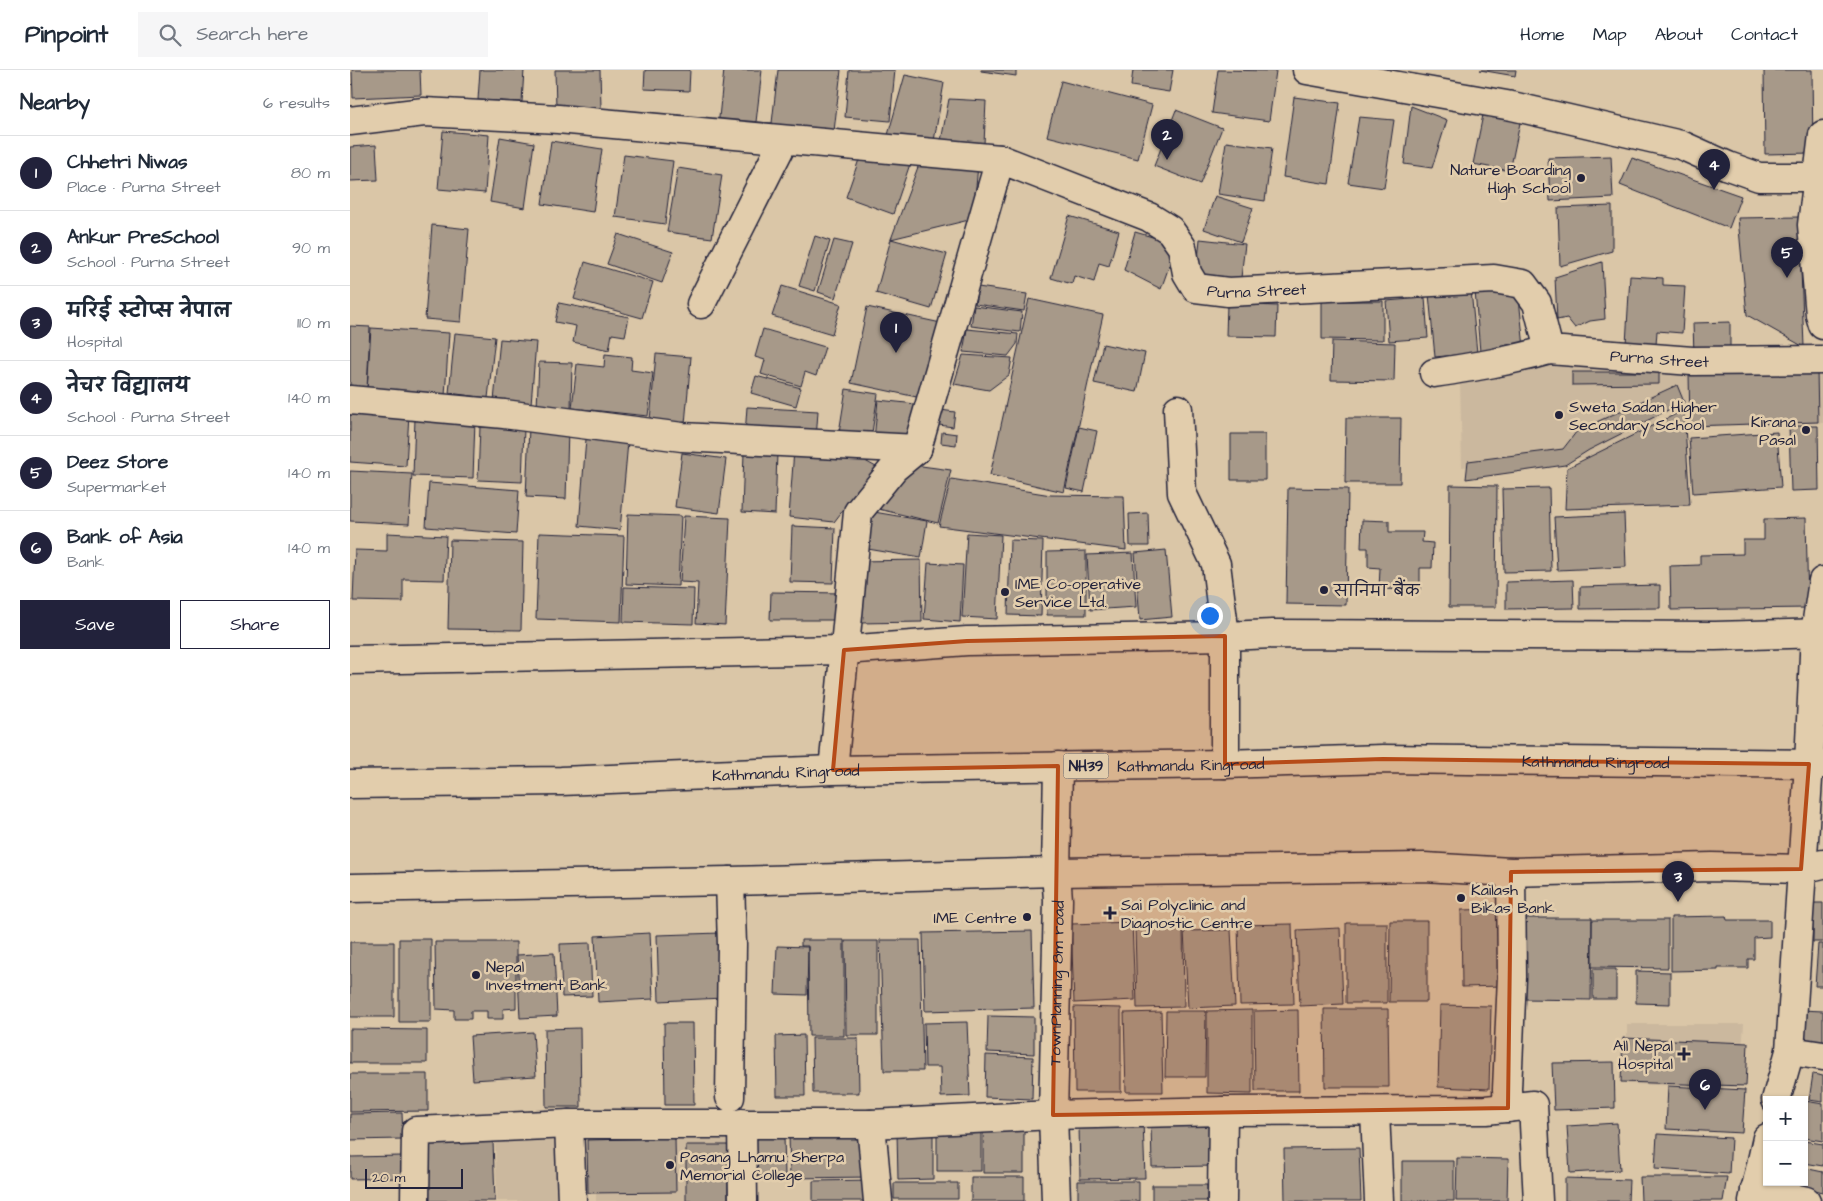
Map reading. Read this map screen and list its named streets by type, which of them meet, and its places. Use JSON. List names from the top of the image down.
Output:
{
  "streets": {
    "main road": [
      "Purna Street",
      "Kathmandu Ringroad",
      "NH39",
      "TownPlanning 8m road"
    ]
  },
  "crossings": [
    ["Kathmandu Ringroad", "TownPlanning 8m road"]
  ],
  "places": {
    "other": [
      "Nature Boarding High School",
      "Sweta Sadan Higher Secondary School",
      "Kirana Pasal",
      "सानिमा बैंक",
      "IME Co-operative Service Ltd.",
      "Kailash Bikas Bank",
      "IME Centre",
      "Nepal Investment Bank",
      "Pasang Lhamu Sherpa Memorial College"
    ],
    "health": ["Sai Polyclinic and Diagnostic Centre", "All Nepal Hospital"]
  },
  "scale_bar": "20 m",
  "page": {
    "header": "Pinpoint",
    "search": "Search here",
    "nav": [
      "Home",
      "Map",
      "About",
      "Contact"
    ],
    "heading": ["Nearby", "6 results"],
    "pins": [
      "2",
      "4",
      "5",
      "1",
      "3",
      "6"
    ],
    "list": [
      {
        "mark": "1",
        "name": "Chhetri Niwas",
        "note": "Place · Purna Street",
        "value": "80 m"
      },
      {
        "mark": "2",
        "name": "Ankur PreSchool",
        "note": "School · Purna Street",
        "value": "90 m"
      },
      {
        "mark": "3",
        "name": "मरिई स्टोप्स नेपाल",
        "note": "Hospital",
        "value": "110 m"
      },
      {
        "mark": "4",
        "name": "नेचर विद्यालय",
        "note": "School · Purna Street",
        "value": "140 m"
      },
      {
        "mark": "5",
        "name": "Deez Store",
        "note": "Supermarket",
        "value": "140 m"
      },
      {
        "mark": "6",
        "name": "Bank of Asia",
        "note": "Bank",
        "value": "140 m"
      }
    ],
    "buttons": ["Save", "Share"],
    "map_buttons": ["+", "−"],
    "scale": "20 m"
  }
}
